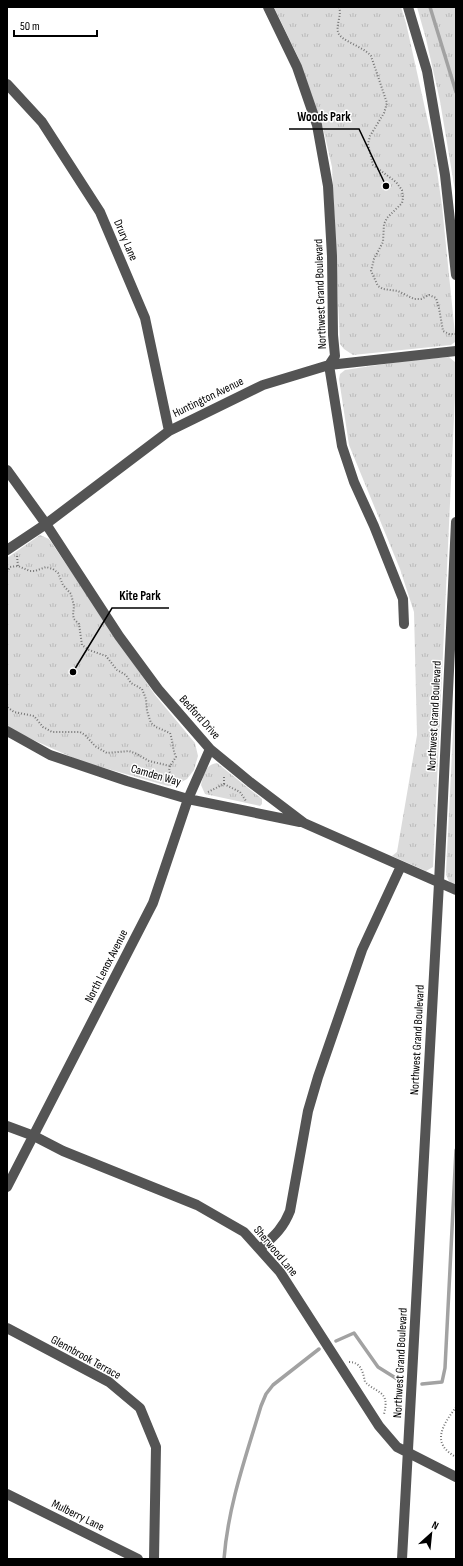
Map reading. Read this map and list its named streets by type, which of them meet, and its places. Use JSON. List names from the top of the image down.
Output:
{
  "streets": {
    "street": [
      "Drury Lane",
      "Northwest Grand Boulevard",
      "Huntington Avenue",
      "Bedford Drive",
      "Camden Way",
      "North Lenox Avenue",
      "Sherwood Lane",
      "Glennbrook Terrace",
      "Mulberry Lane"
    ]
  },
  "crossings": [
    ["Drury Lane", "Huntington Avenue"],
    ["Northwest Grand Boulevard", "Huntington Avenue"],
    ["Northwest Grand Boulevard", "Bedford Drive"],
    ["Northwest Grand Boulevard", "Sherwood Lane"],
    ["Huntington Avenue", "Bedford Drive"],
    ["Bedford Drive", "Camden Way"],
    ["Bedford Drive", "North Lenox Avenue"],
    ["Camden Way", "North Lenox Avenue"],
    ["North Lenox Avenue", "Sherwood Lane"]
  ],
  "places": ["Woods Park", "Kite Park"],
  "scale_bar": "50 m",
  "north": "top right"
}
